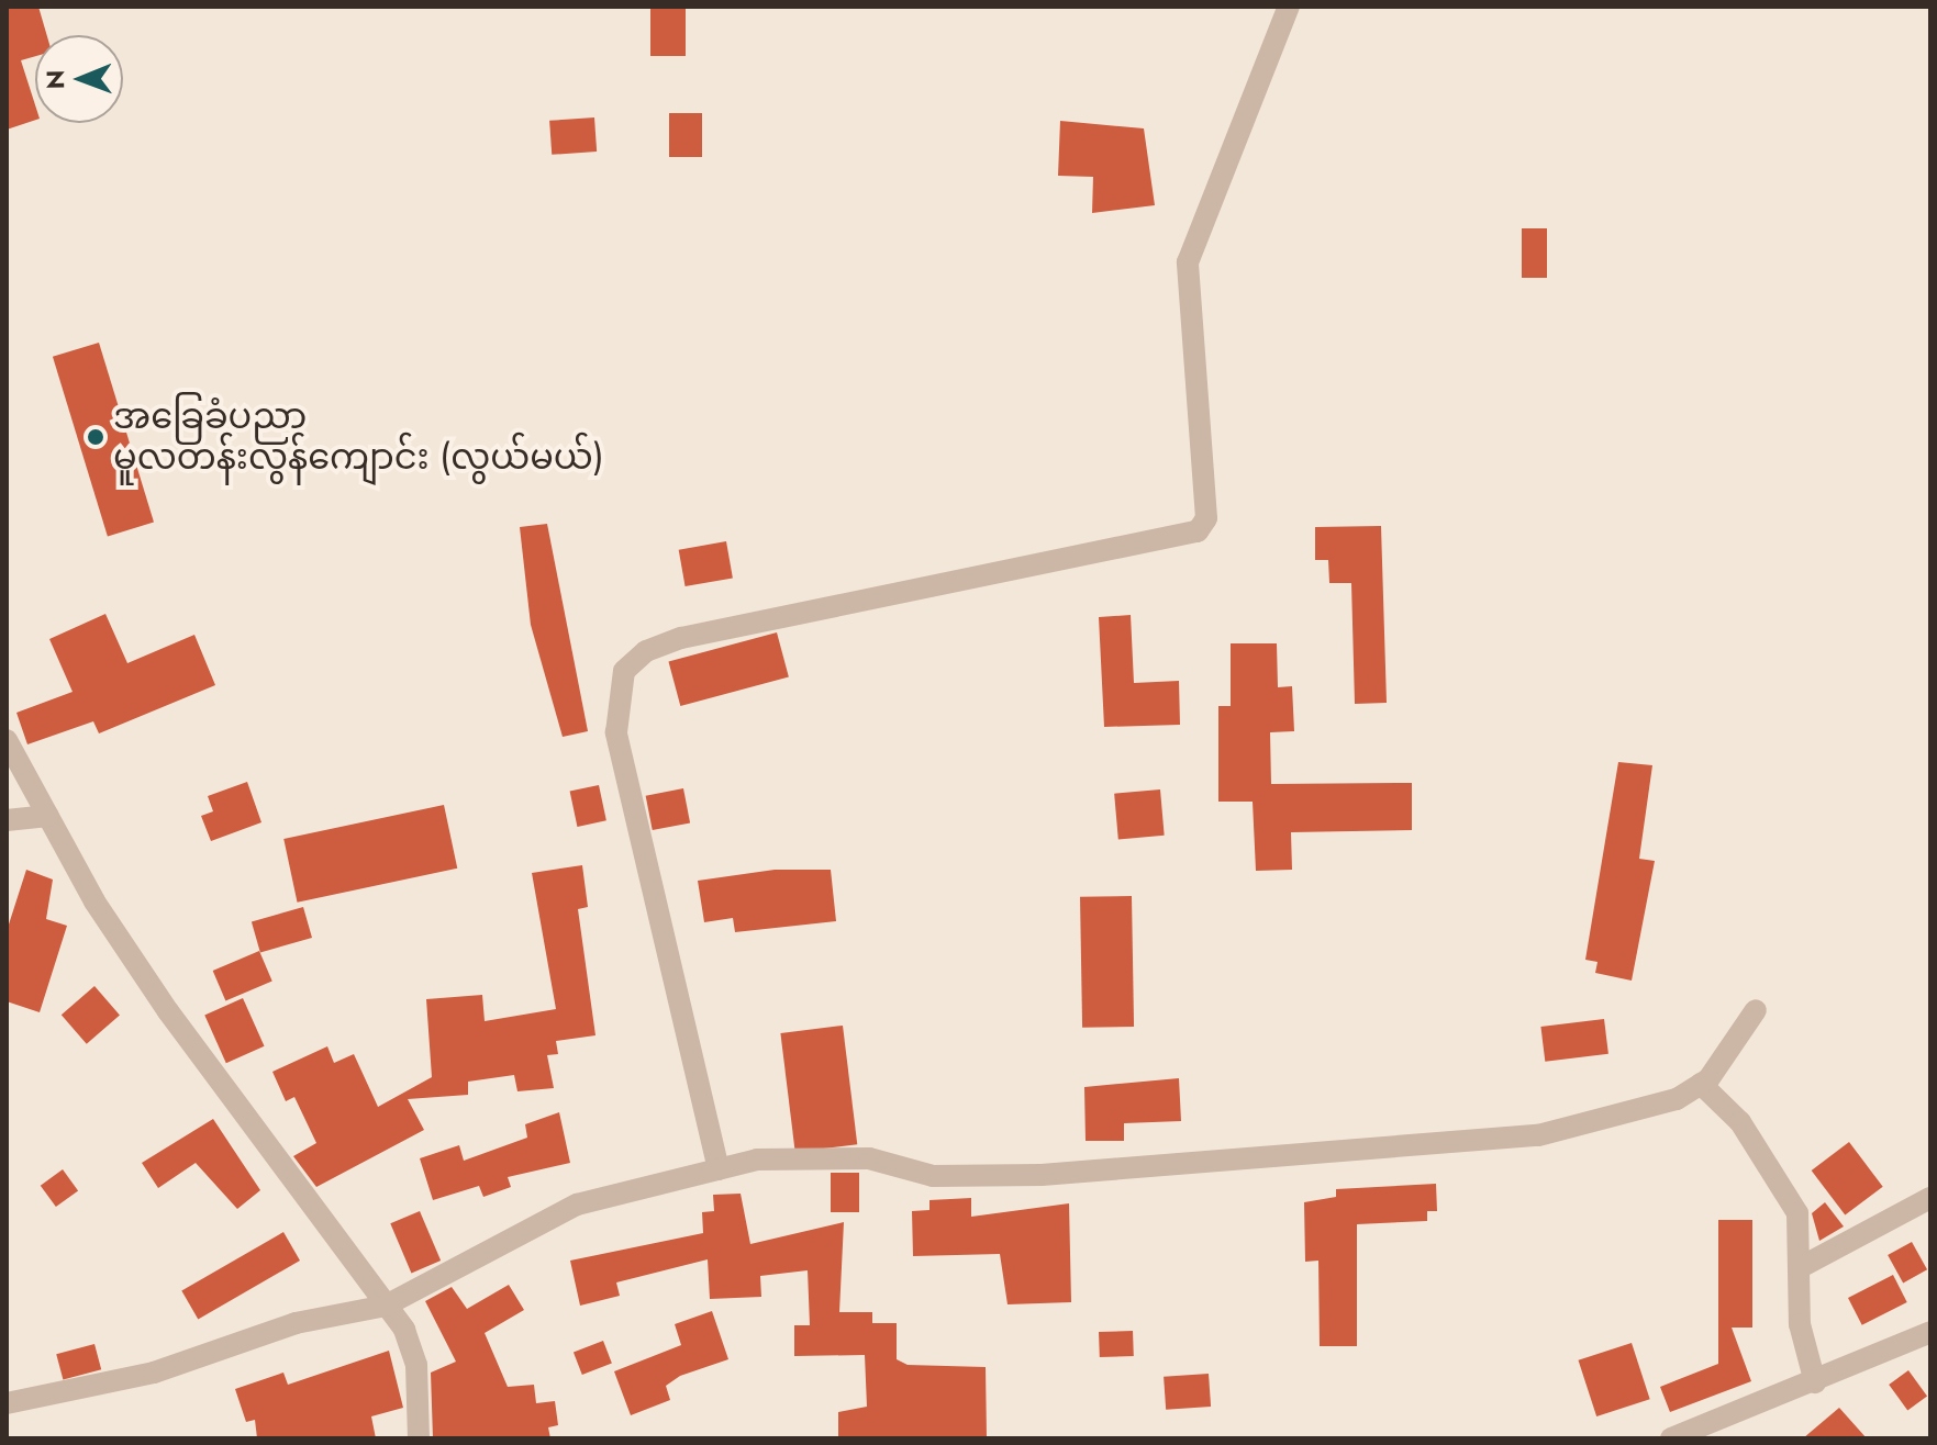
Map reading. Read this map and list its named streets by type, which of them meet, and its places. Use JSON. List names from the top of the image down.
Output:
{
  "places": ["အခြေခံပညာ မူလတန်းလွန်ကျောင်း (လွယ်မယ်)"],
  "north": "left"
}
